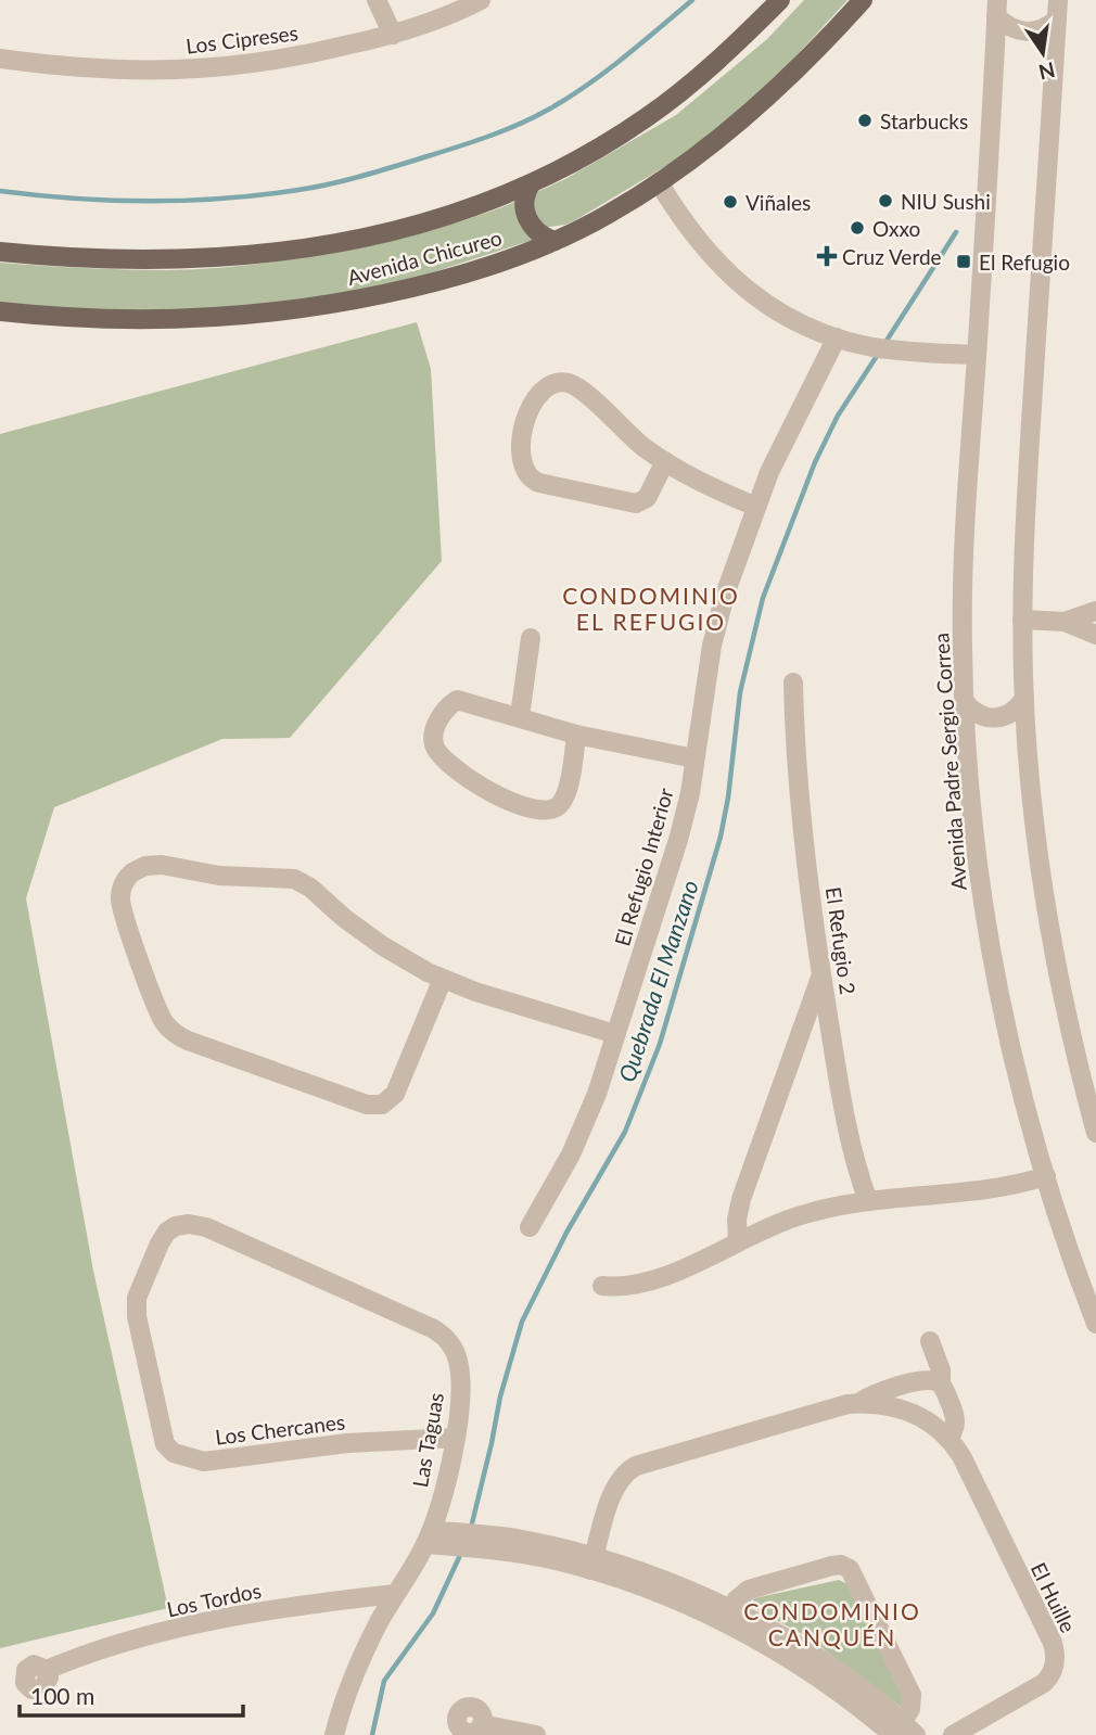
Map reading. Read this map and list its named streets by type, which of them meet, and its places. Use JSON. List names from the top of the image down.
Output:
{
  "streets": {
    "main road": ["Avenida Chicureo"],
    "street": [
      "Los Cipreses",
      "Avenida Padre Sergio Correa",
      "El Refugio Interior",
      "El Refugio 2",
      "Los Chercanes",
      "Las Taguas",
      "El Huille",
      "Los Tordos"
    ]
  },
  "crossings": [
    ["Los Chercanes", "Las Taguas"],
    ["Las Taguas", "Los Tordos"]
  ],
  "districts": ["CONDOMINIO EL REFUGIO", "CONDOMINIO CANQUÉN"],
  "water": ["Quebrada El Manzano"],
  "places": {
    "other": [
      "Starbucks",
      "NIU Sushi",
      "Viñales",
      "Oxxo"
    ],
    "health": ["Cruz Verde"],
    "transit": ["El Refugio"]
  },
  "scale_bar": "100 m",
  "north": "bottom"
}
